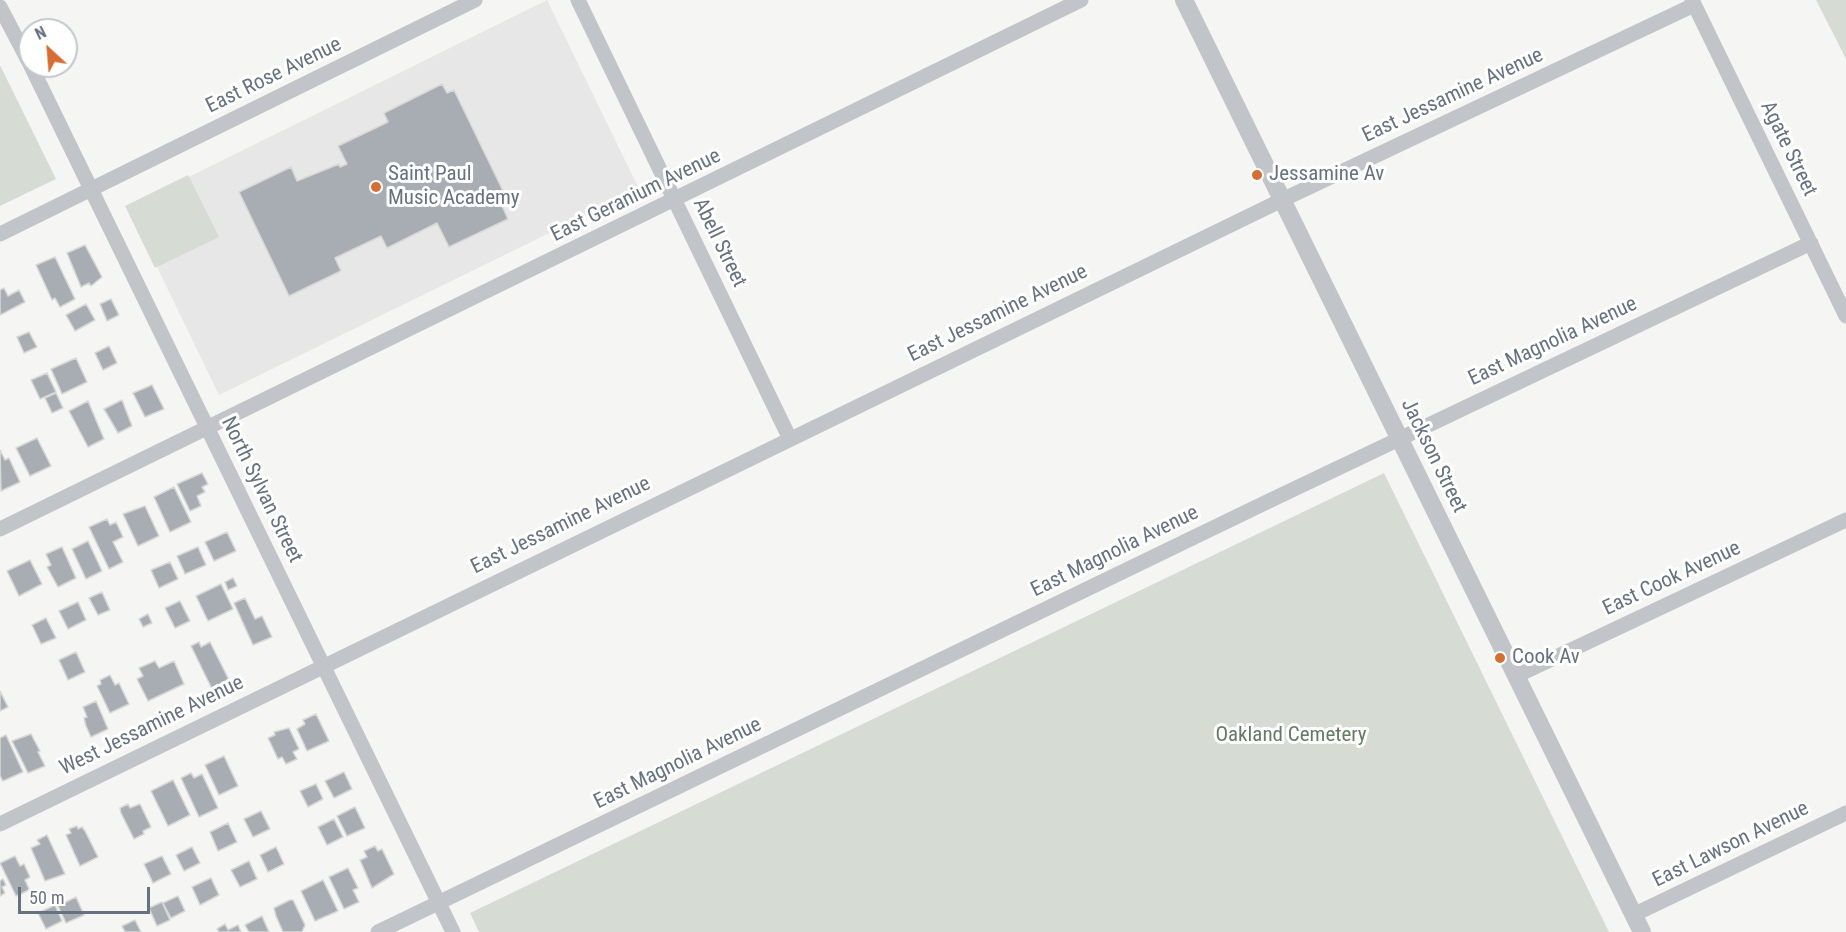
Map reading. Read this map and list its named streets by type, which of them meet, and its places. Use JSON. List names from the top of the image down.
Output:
{
  "streets": {
    "street": [
      "East Rose Avenue",
      "East Jessamine Avenue",
      "Agate Street",
      "East Geranium Avenue",
      "Abell Street",
      "East Magnolia Avenue",
      "Jackson Street",
      "North Sylvan Street",
      "East Cook Avenue",
      "West Jessamine Avenue",
      "East Lawson Avenue"
    ]
  },
  "crossings": [
    ["East Rose Avenue", "North Sylvan Street"],
    ["East Jessamine Avenue", "Agate Street"],
    ["East Jessamine Avenue", "Abell Street"],
    ["East Jessamine Avenue", "Jackson Street"],
    ["East Jessamine Avenue", "North Sylvan Street"],
    ["East Jessamine Avenue", "West Jessamine Avenue"],
    ["Agate Street", "East Magnolia Avenue"],
    ["East Geranium Avenue", "Abell Street"],
    ["East Geranium Avenue", "North Sylvan Street"],
    ["East Magnolia Avenue", "Jackson Street"],
    ["East Magnolia Avenue", "North Sylvan Street"],
    ["Jackson Street", "East Cook Avenue"],
    ["Jackson Street", "East Lawson Avenue"],
    ["North Sylvan Street", "West Jessamine Avenue"]
  ],
  "parks": ["Oakland Cemetery"],
  "places": ["Jessamine Av", "Saint Paul Music Academy", "Cook Av"],
  "scale_bar": "50 m",
  "north": "top left"
}
